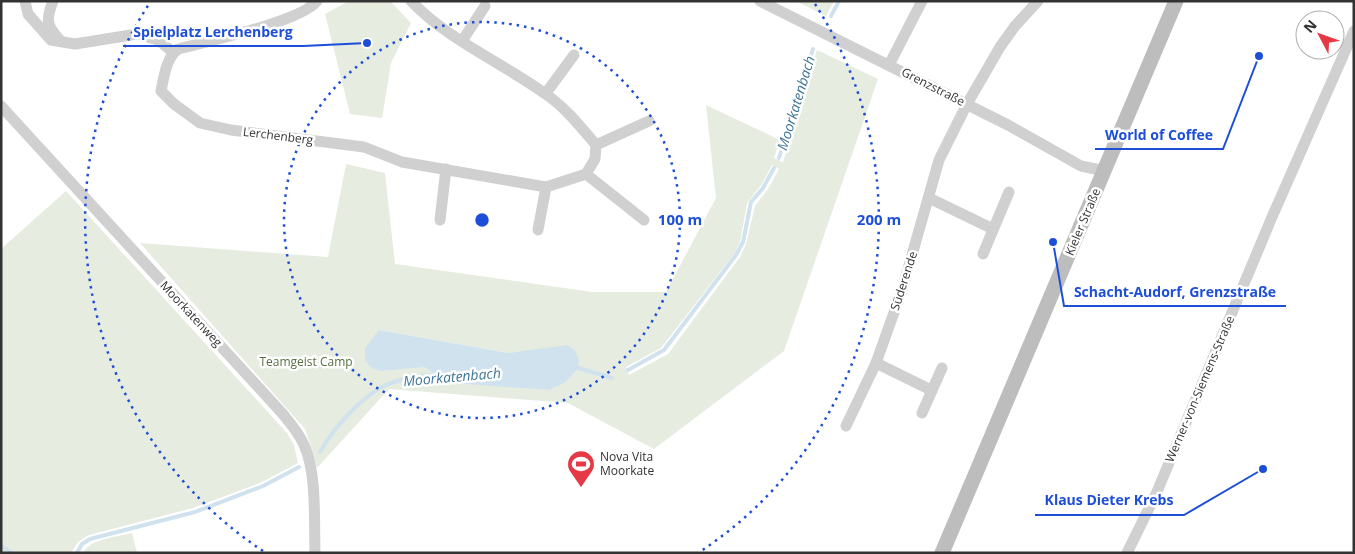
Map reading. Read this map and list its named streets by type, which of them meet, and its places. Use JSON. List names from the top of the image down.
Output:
{
  "streets": {
    "street": [
      "Grenzstraße",
      "Lerchenberg",
      "Kieler Straße",
      "Süderende",
      "Moorkatenweg",
      "Werner-von-Siemens-Straße"
    ]
  },
  "crossings": [
    ["Grenzstraße", "Kieler Straße"],
    ["Grenzstraße", "Süderende"]
  ],
  "water": ["Moorkatenbach"],
  "parks": ["Teamgeist Camp"],
  "places": {
    "other": [
      "Spielplatz Lerchenberg",
      "World of Coffee",
      "Schacht-Audorf, Grenzstraße",
      "Klaus Dieter Krebs"
    ],
    "sports": ["Nova Vita Moorkate"]
  },
  "north": "top left",
  "rings": ["100 m", "200 m"]
}
